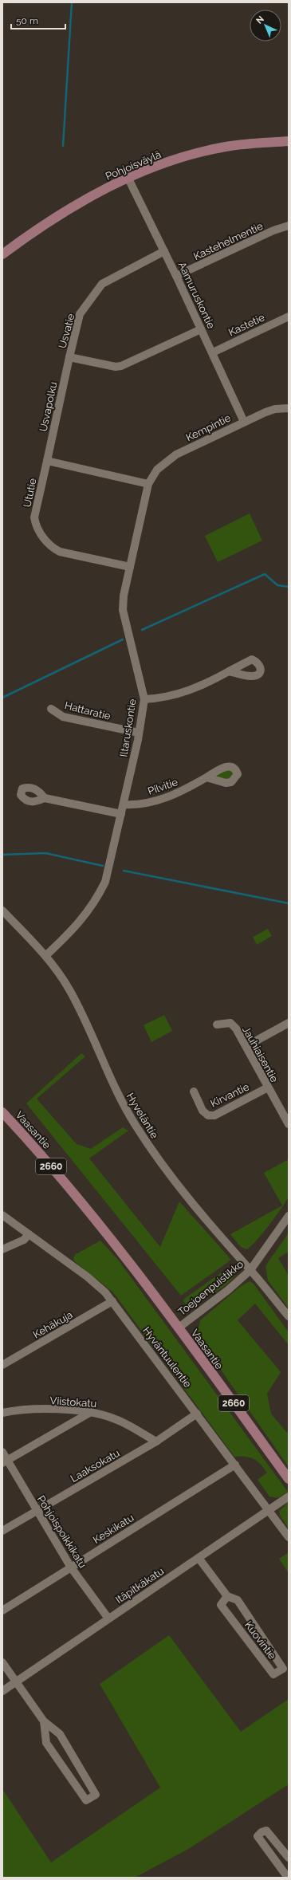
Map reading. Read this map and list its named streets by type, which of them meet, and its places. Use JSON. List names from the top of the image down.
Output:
{
  "streets": {
    "main road": ["Pohjoisväylä", "Vaasantie", "2660"],
    "street": [
      "Kastehelmentie",
      "Aamuruskontie",
      "Kastetie",
      "Usvatie",
      "Usvapolku",
      "Kempintie",
      "Ututie",
      "Hattaratie",
      "Iltaruskontie",
      "Pilvitie",
      "Jauhiaisentie",
      "Kirvantie",
      "Hyveläntie",
      "Toejoenpuistikko",
      "Kehäkuja",
      "Hyväntuulentie",
      "Viistokatu",
      "Laaksokatu",
      "Keskikatu",
      "Pohjoispoikkikatu",
      "Itäpitkäkatu",
      "Kuovintie"
    ]
  },
  "crossings": [
    ["Pohjoisväylä", "Aamuruskontie"],
    ["Kastehelmentie", "Aamuruskontie"],
    ["Aamuruskontie", "Kastetie"],
    ["Aamuruskontie", "Usvatie"],
    ["Aamuruskontie", "Kempintie"],
    ["Usvatie", "Usvapolku"],
    ["Usvapolku", "Ututie"],
    ["Kempintie", "Iltaruskontie"],
    ["Ututie", "Iltaruskontie"],
    ["Hattaratie", "Iltaruskontie"],
    ["Iltaruskontie", "Pilvitie"],
    ["Iltaruskontie", "Hyveläntie"],
    ["Jauhiaisentie", "Kirvantie"],
    ["Hyveläntie", "Toejoenpuistikko"],
    ["Vaasantie", "Toejoenpuistikko"],
    ["Kehäkuja", "Hyväntuulentie"],
    ["Hyväntuulentie", "Laaksokatu"],
    ["Hyväntuulentie", "Keskikatu"],
    ["Hyväntuulentie", "Itäpitkäkatu"],
    ["Viistokatu", "Laaksokatu"],
    ["Laaksokatu", "Pohjoispoikkikatu"],
    ["Keskikatu", "Pohjoispoikkikatu"],
    ["Pohjoispoikkikatu", "Itäpitkäkatu"],
    ["Itäpitkäkatu", "Kuovintie"]
  ],
  "scale_bar": "50 m",
  "north": "top left"
}
